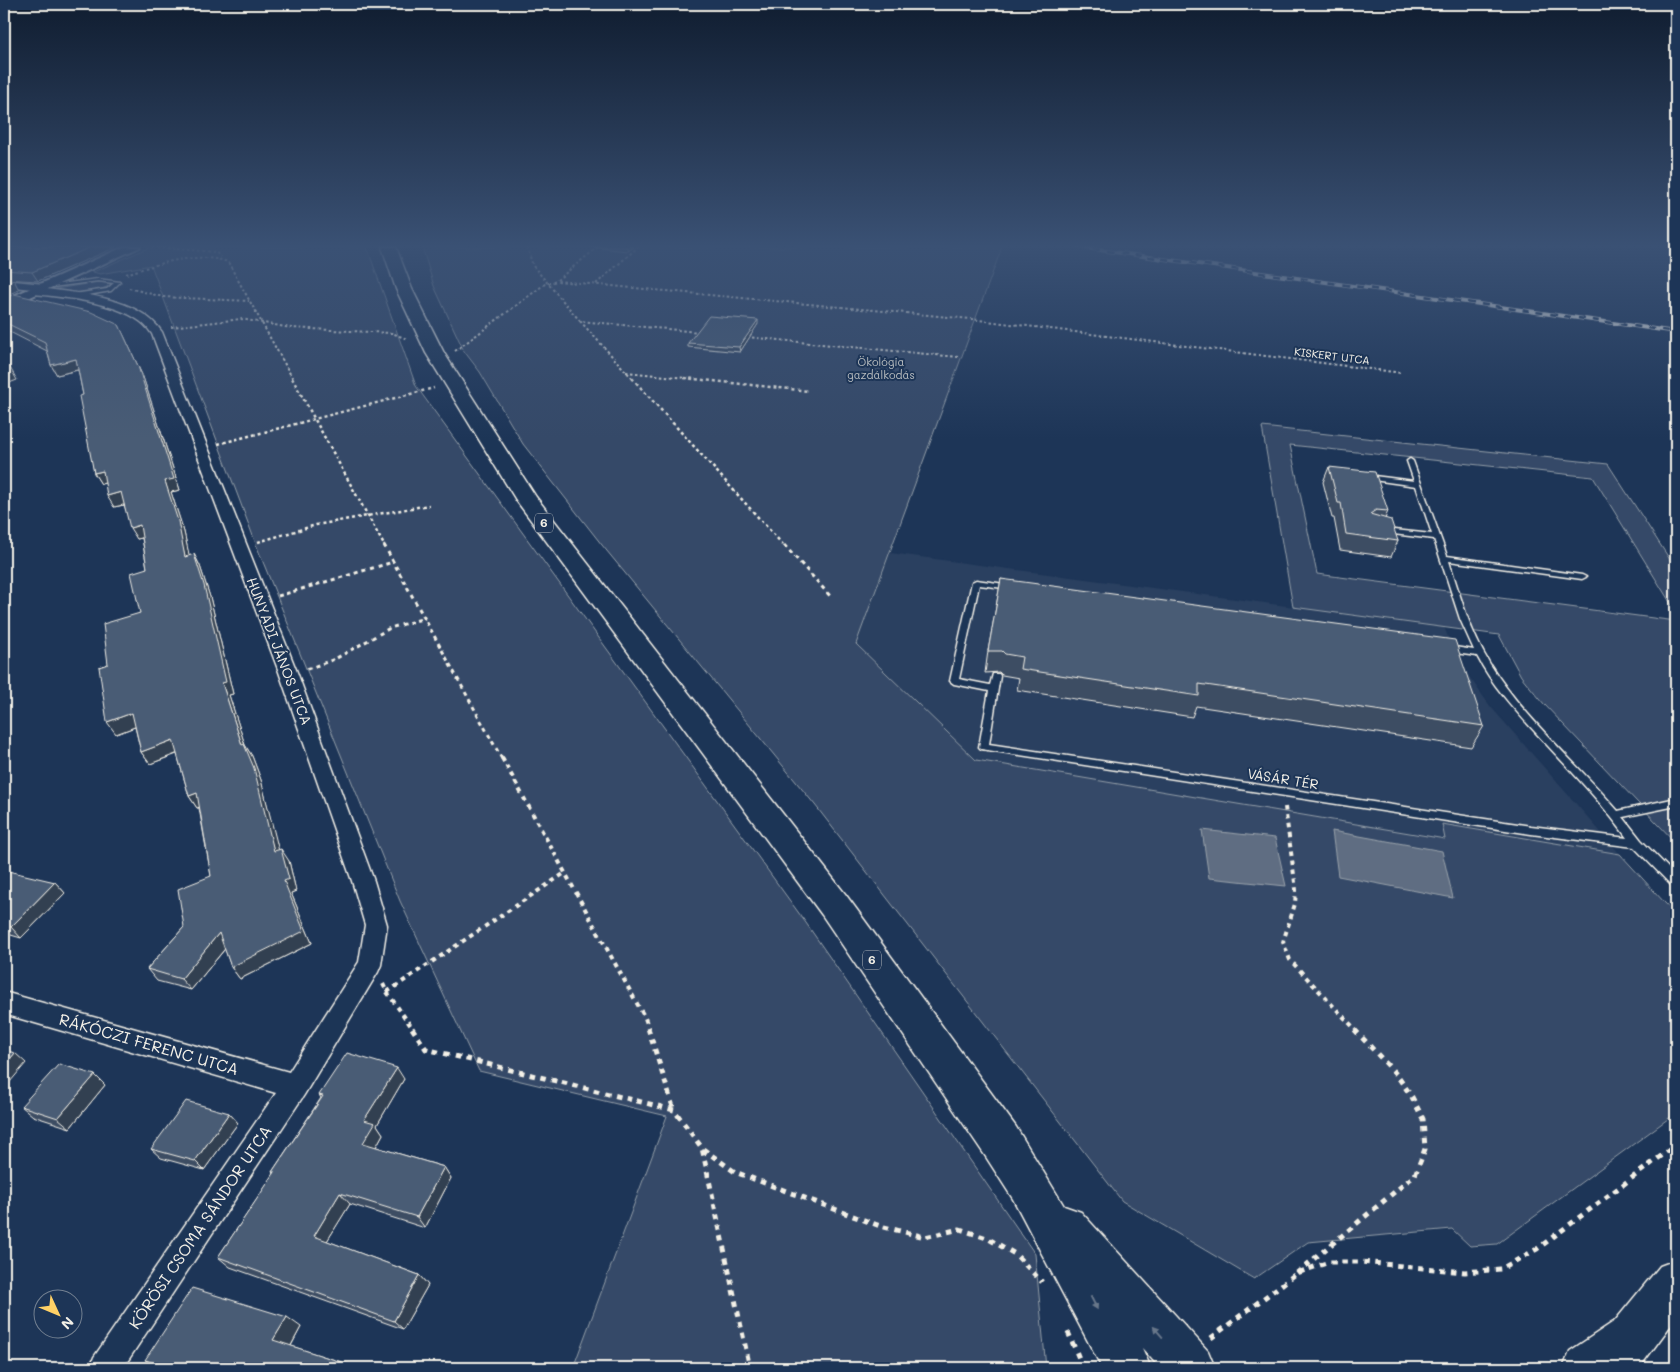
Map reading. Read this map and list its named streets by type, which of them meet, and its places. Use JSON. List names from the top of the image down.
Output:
{
  "streets": {
    "main road": ["6"],
    "street": ["HUNYADI JÁNOS UTCA", "RÁKÓCZI FERENC UTCA", "KÖRÖSI CSOMA SÁNDOR UTCA"],
    "lane": ["VÁSÁR TÉR"],
    "path": ["KISKERT UTCA"]
  },
  "crossings": [
    ["HUNYADI JÁNOS UTCA", "RÁKÓCZI FERENC UTCA"],
    ["HUNYADI JÁNOS UTCA", "KÖRÖSI CSOMA SÁNDOR UTCA"],
    ["RÁKÓCZI FERENC UTCA", "KÖRÖSI CSOMA SÁNDOR UTCA"]
  ],
  "parks": ["Ökológia gazdálkodás"],
  "north": "bottom right"
}
